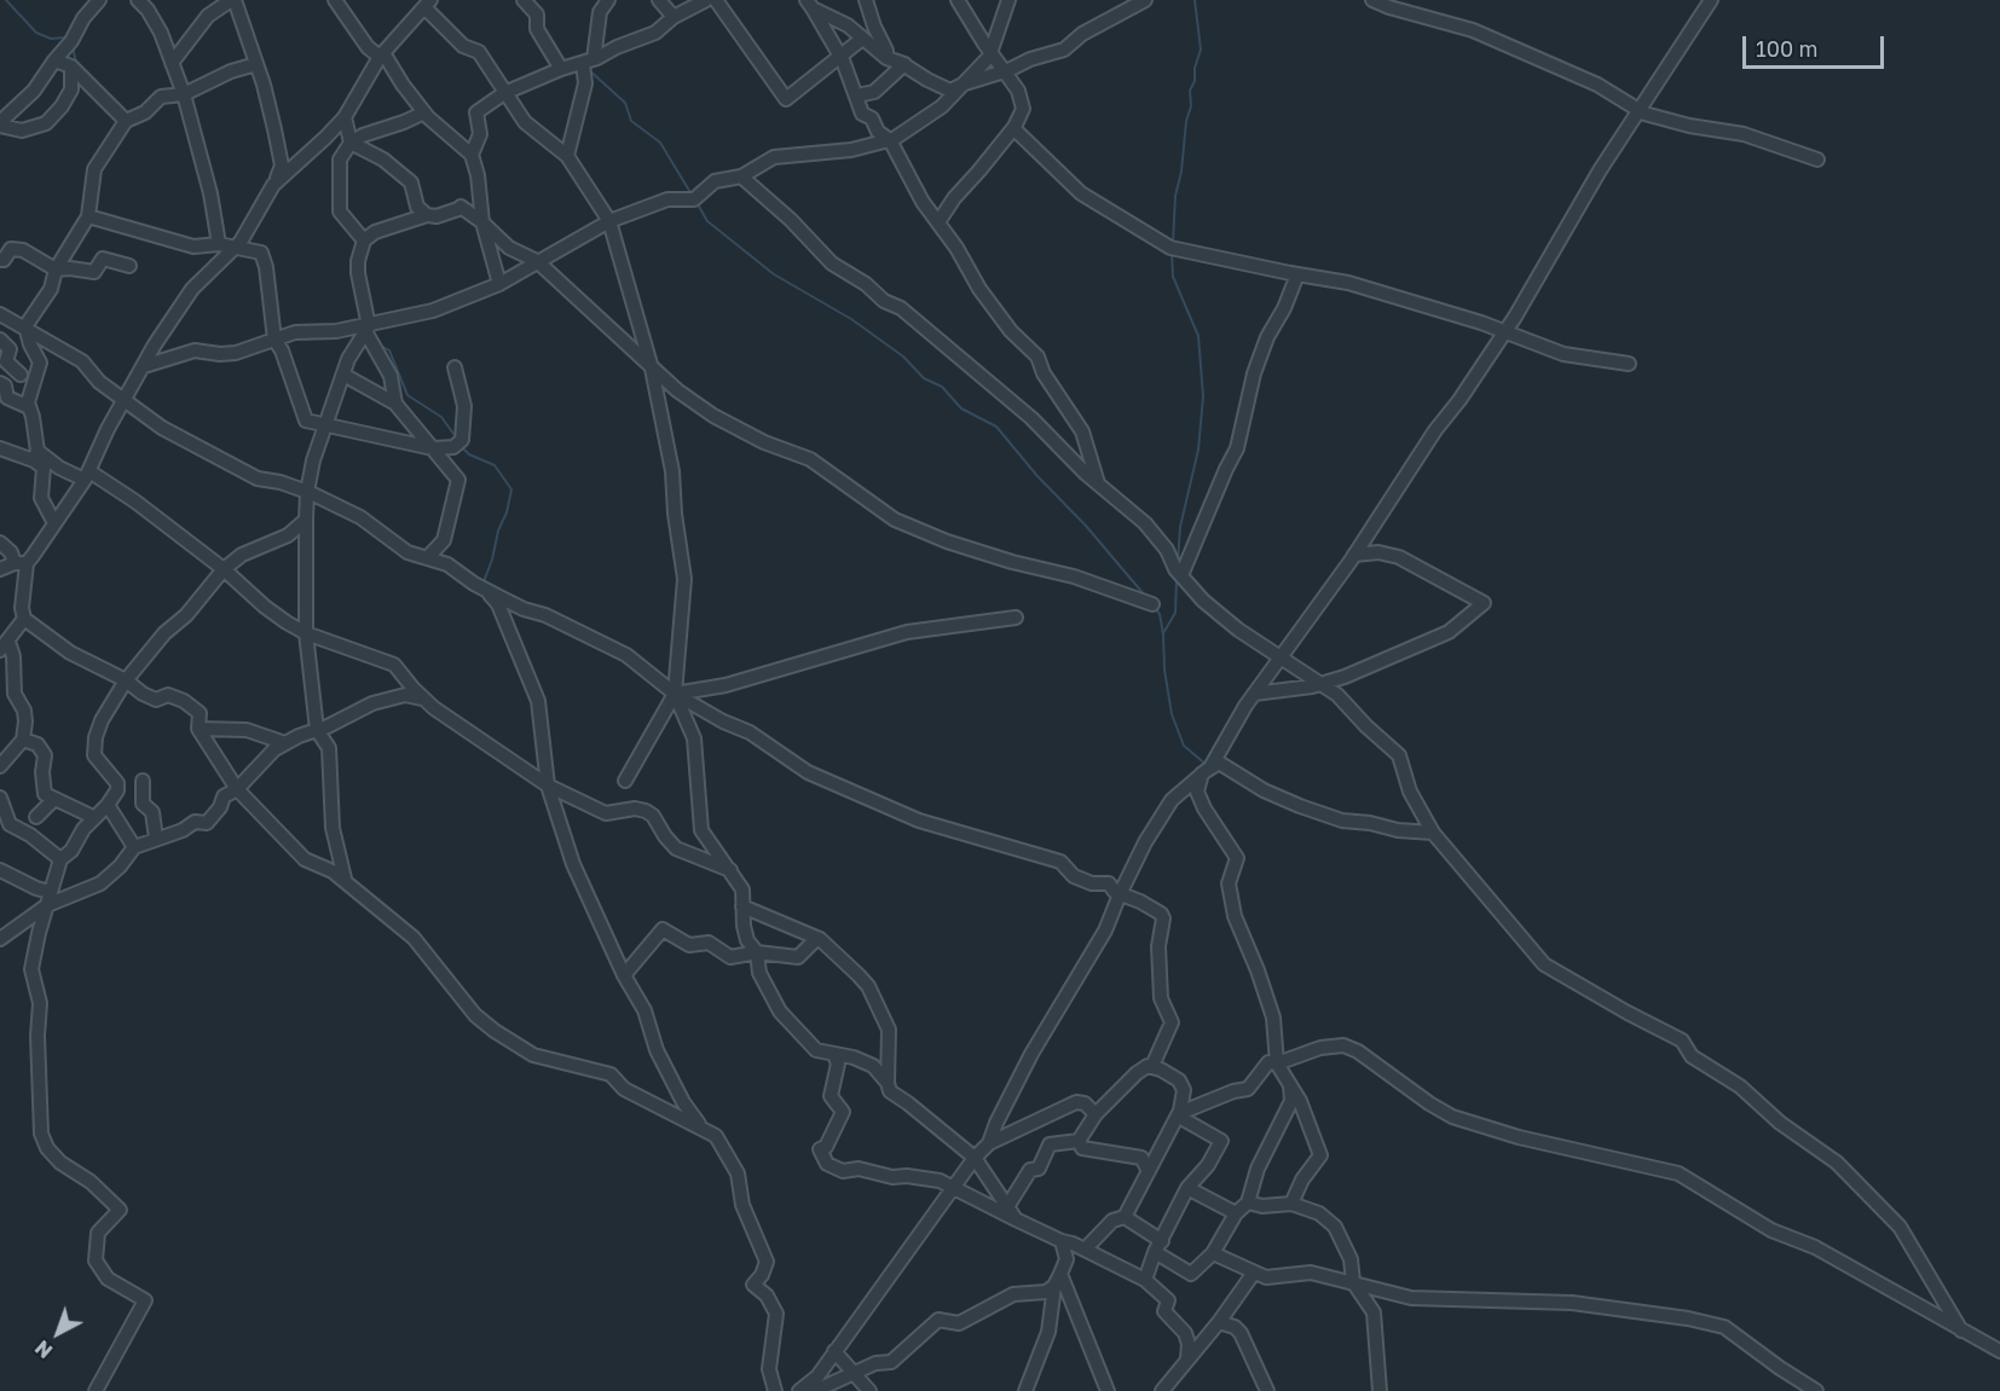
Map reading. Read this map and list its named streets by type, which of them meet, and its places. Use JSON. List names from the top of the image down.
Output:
{
  "scale_bar": "100 m",
  "north": "bottom left"
}
